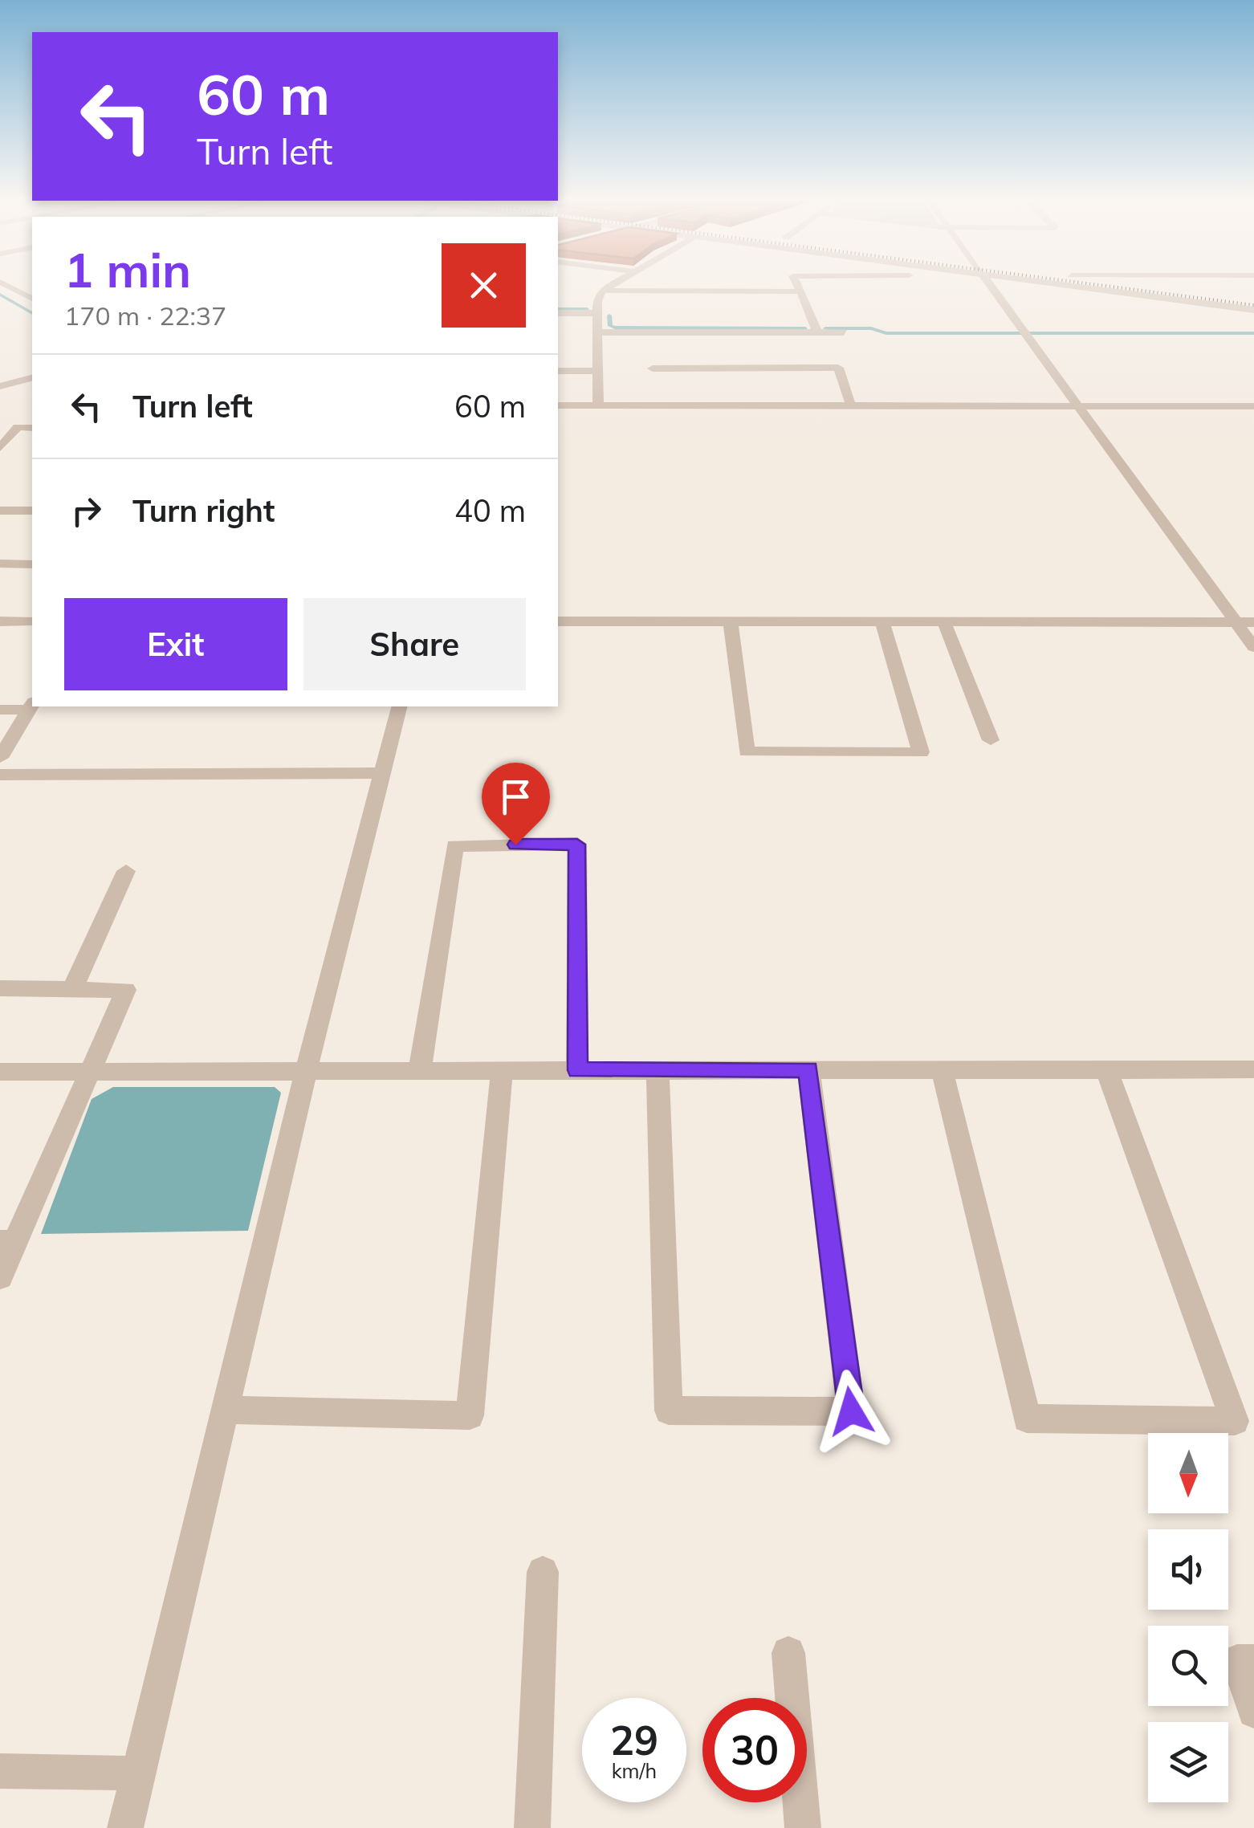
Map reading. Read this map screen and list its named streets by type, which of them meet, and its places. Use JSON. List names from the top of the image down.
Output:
{
  "north": "bottom",
  "page": {
    "turn": ["60 m", "Turn left"],
    "heading": ["1 min", "170 m · 22:37"],
    "list": [
      {
        "name": "Turn left",
        "value": "60 m"
      },
      {
        "name": "Turn right",
        "value": "40 m"
      }
    ],
    "buttons": ["Exit", "Share"],
    "speed": "29 km/h",
    "limit": "30"
  }
}
